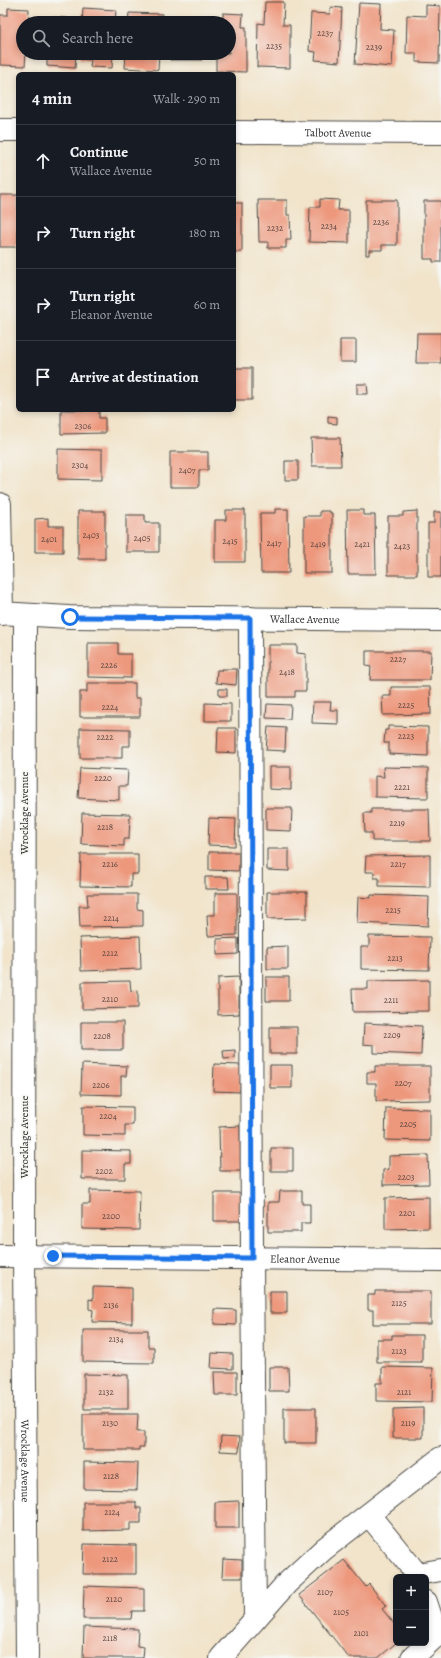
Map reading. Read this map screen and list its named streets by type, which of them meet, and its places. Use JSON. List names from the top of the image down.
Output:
{
  "streets": {
    "street": [
      "Talbott Avenue",
      "Wallace Avenue",
      "Wrocklage Avenue",
      "Eleanor Avenue"
    ]
  },
  "crossings": [
    ["Wallace Avenue", "Wrocklage Avenue"],
    ["Wrocklage Avenue", "Eleanor Avenue"]
  ],
  "house_numbers": [
    "2237",
    "2235",
    "2239",
    "2236",
    "2234",
    "2232",
    "2306",
    "2304",
    "2407",
    "2403",
    "2405",
    "2401",
    "2415",
    "2417",
    "2419",
    "2421",
    "2423",
    "2227",
    "2226",
    "2418",
    "2225",
    "2224",
    "2223",
    "2222",
    "2220",
    "2221",
    "2219",
    "2218",
    "2216",
    "2217",
    "2215",
    "2214",
    "2212",
    "2213",
    "2210",
    "2211",
    "2209",
    "2208",
    "2207",
    "2206",
    "2204",
    "2205",
    "2202",
    "2203",
    "2201",
    "2200",
    "2125",
    "2136",
    "2134",
    "2123",
    "2132",
    "2121",
    "2130",
    "2119",
    "2128",
    "2124",
    "2122",
    "2107",
    "2120",
    "2105",
    "2101",
    "2118"
  ],
  "page": {
    "search": "Search here",
    "heading": ["4 min", "Walk · 290 m"],
    "list": [
      ["Continue", "Wallace Avenue", "50 m"],
      ["Turn right", "180 m"],
      ["Turn right", "Eleanor Avenue", "60 m"],
      "Arrive at destination"
    ],
    "map_buttons": ["+", "−"]
  }
}
